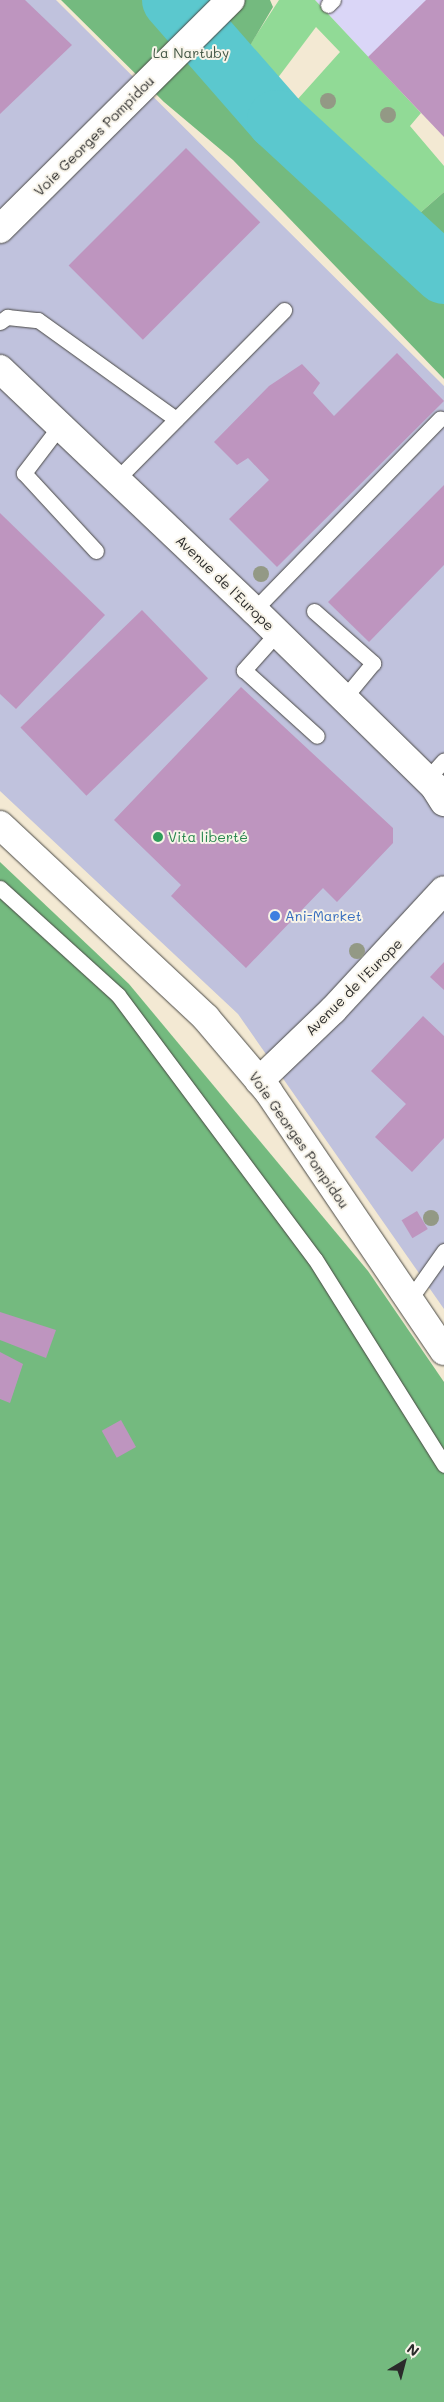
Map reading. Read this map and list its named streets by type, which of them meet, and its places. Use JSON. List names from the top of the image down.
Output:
{
  "streets": {
    "street": ["Voie Georges Pompidou", "Avenue de l'Europe"]
  },
  "crossings": [
    ["Voie Georges Pompidou", "Avenue de l'Europe"]
  ],
  "parks": ["La Nartuby"],
  "places": ["Vita liberté", "Ani-Market"],
  "north": "top right"
}
